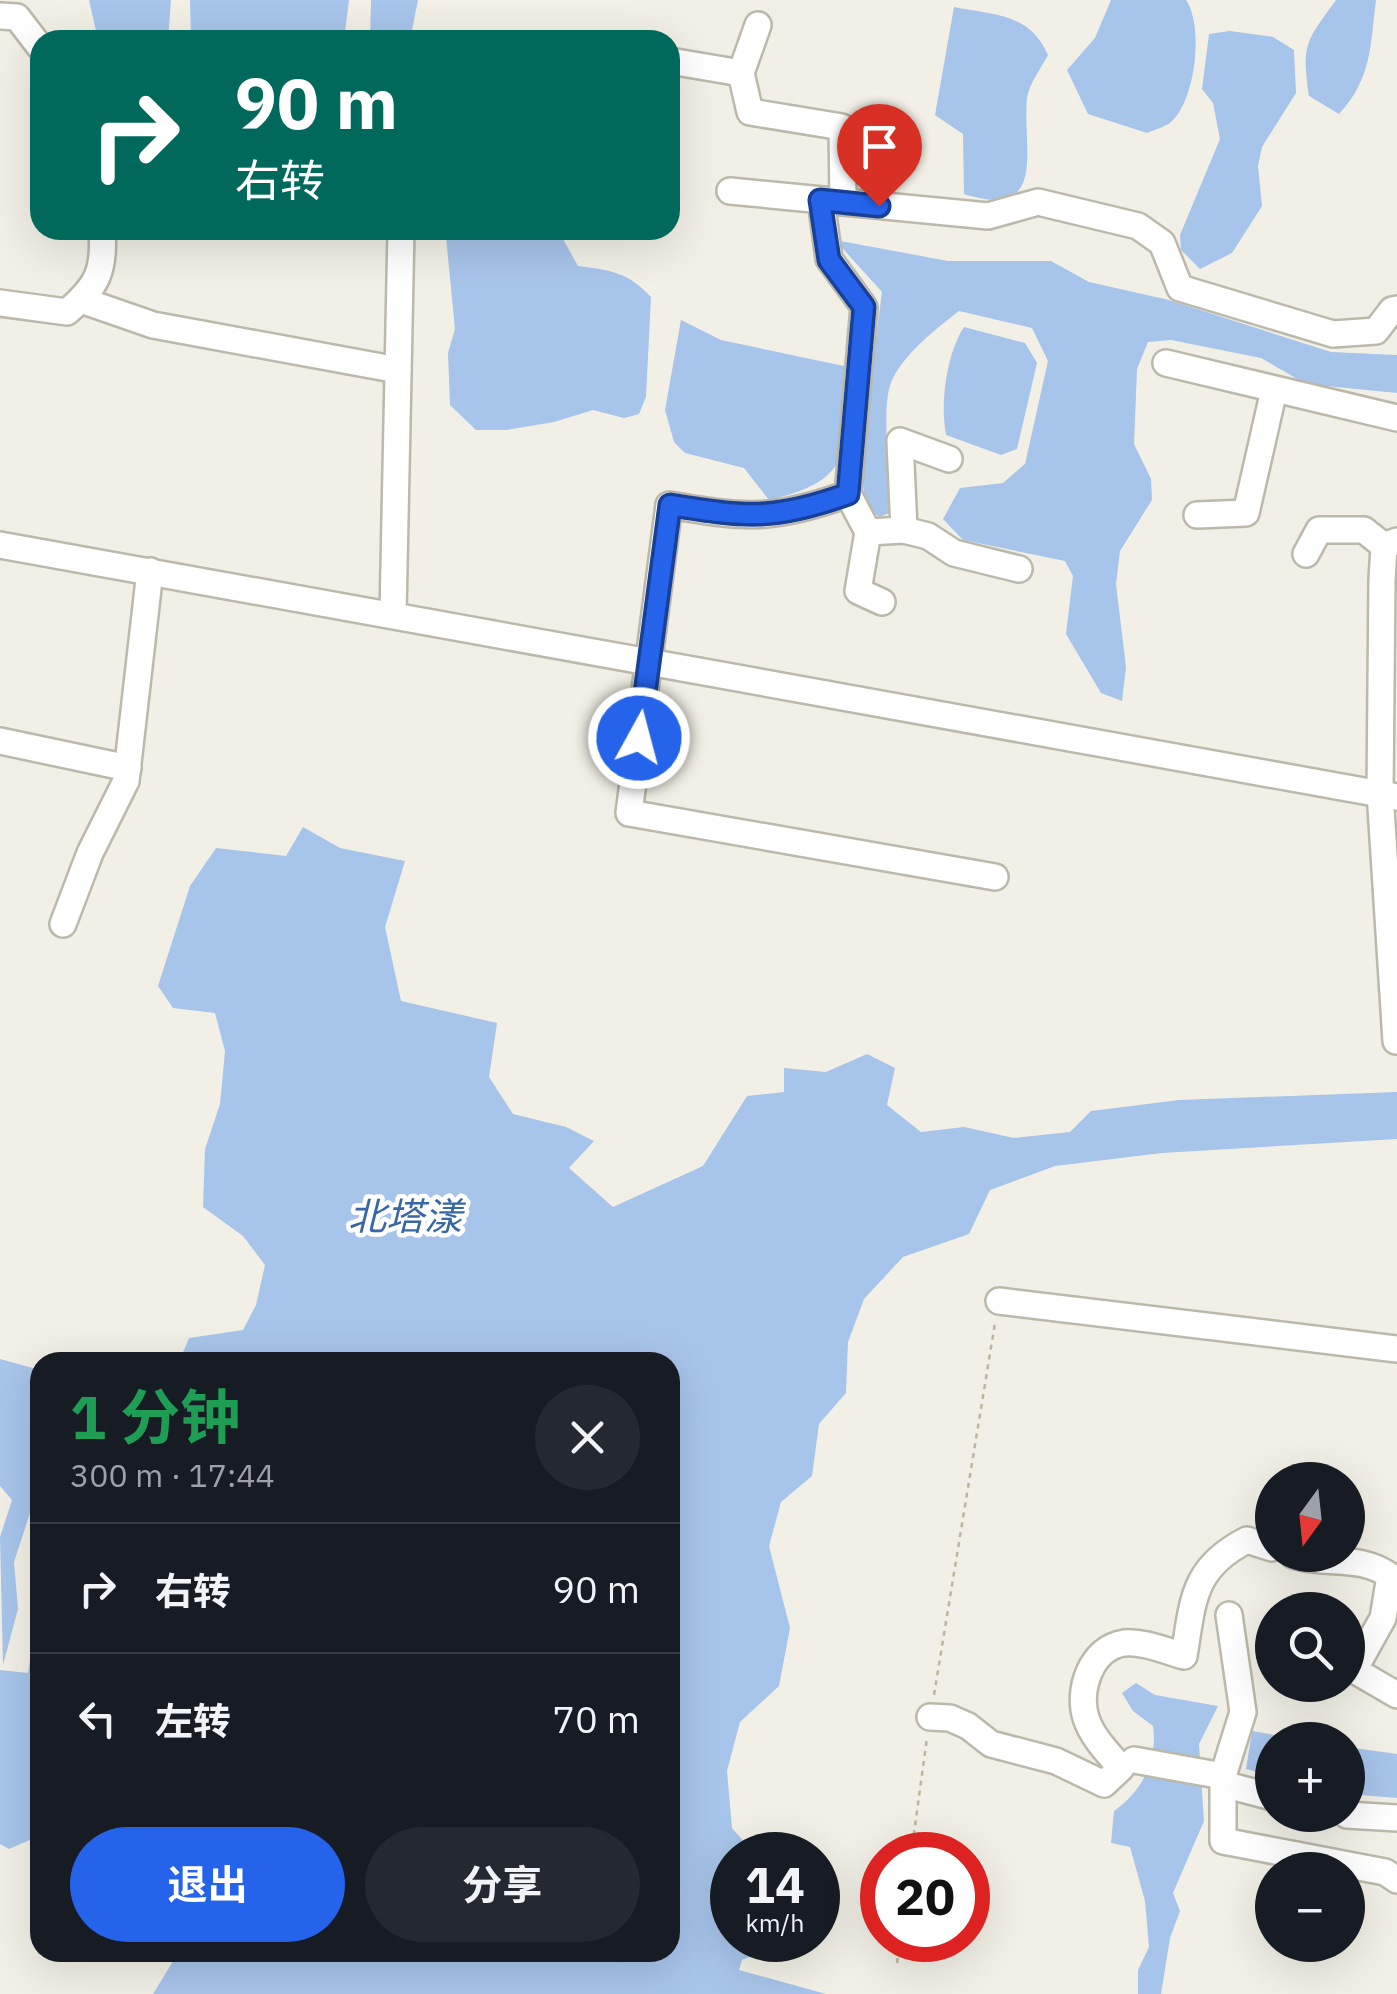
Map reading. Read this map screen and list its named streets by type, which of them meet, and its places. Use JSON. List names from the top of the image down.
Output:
{
  "water": ["北塔漾"],
  "north": "bottom",
  "page": {
    "turn": ["90 m", "右转"],
    "heading": ["1 分钟", "300 m · 17:44"],
    "map_buttons": ["+", "−"],
    "list": [
      {
        "name": "右转",
        "value": "90 m"
      },
      {
        "name": "左转",
        "value": "70 m"
      }
    ],
    "buttons": ["退出", "分享"],
    "speed": "14 km/h",
    "limit": "20"
  }
}
